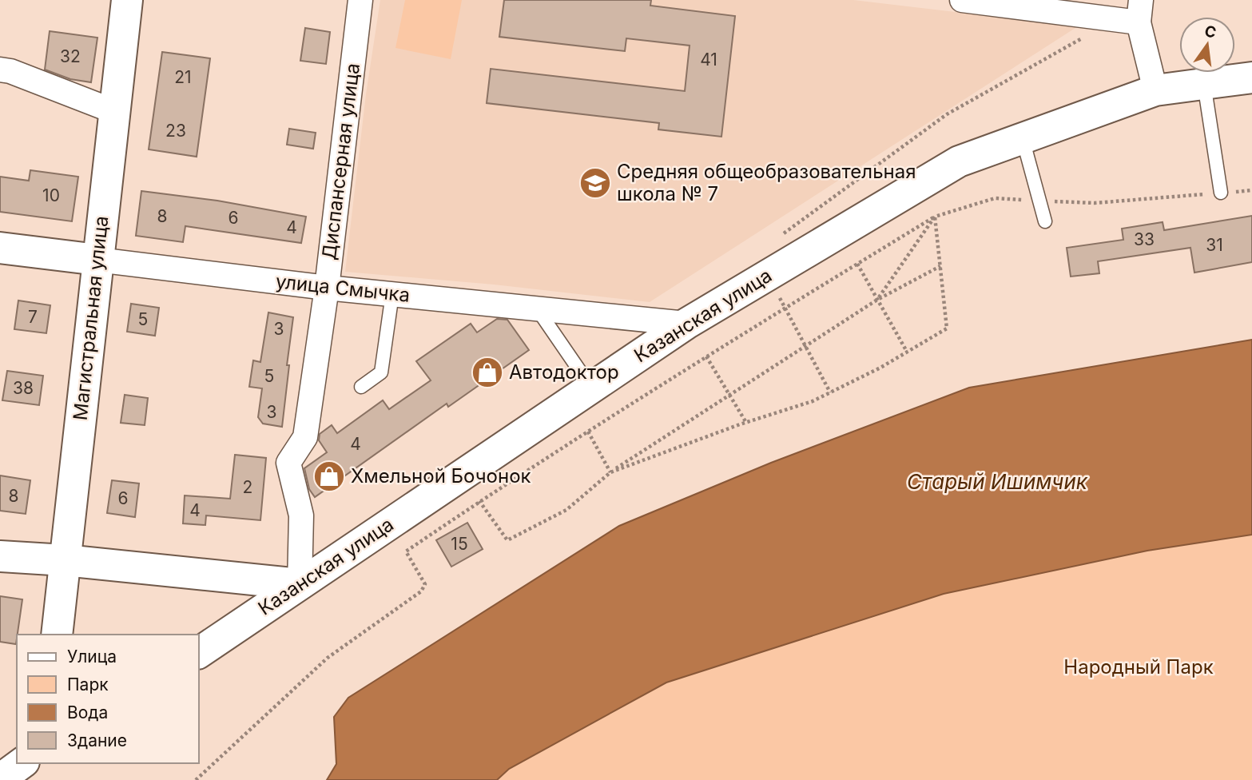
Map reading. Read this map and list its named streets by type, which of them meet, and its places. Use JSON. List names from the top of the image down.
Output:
{
  "streets": {
    "main road": ["улица Смычка", "Казанская улица", "Магистральная улица"],
    "street": ["Диспансерная улица"]
  },
  "crossings": [
    ["Диспансерная улица", "улица Смычка"],
    ["Диспансерная улица", "Казанская улица"],
    ["улица Смычка", "Казанская улица"],
    ["улица Смычка", "Магистральная улица"]
  ],
  "water": ["Старый Ишимчик"],
  "parks": ["Народный Парк"],
  "places": {
    "school or university": ["Средняя общеобразовательная школа № 7"],
    "shop": ["Автодоктор", "Хмельной Бочонок"]
  },
  "house_numbers": [
    "32",
    "41",
    "21",
    "23",
    "10",
    "8",
    "6",
    "4",
    "33",
    "31",
    "7",
    "5",
    "3",
    "5",
    "38",
    "3",
    "4",
    "2",
    "8",
    "6",
    "4",
    "15"
  ],
  "legend": [
    "Улица",
    "Парк",
    "Вода",
    "Здание"
  ],
  "north": "top"
}
